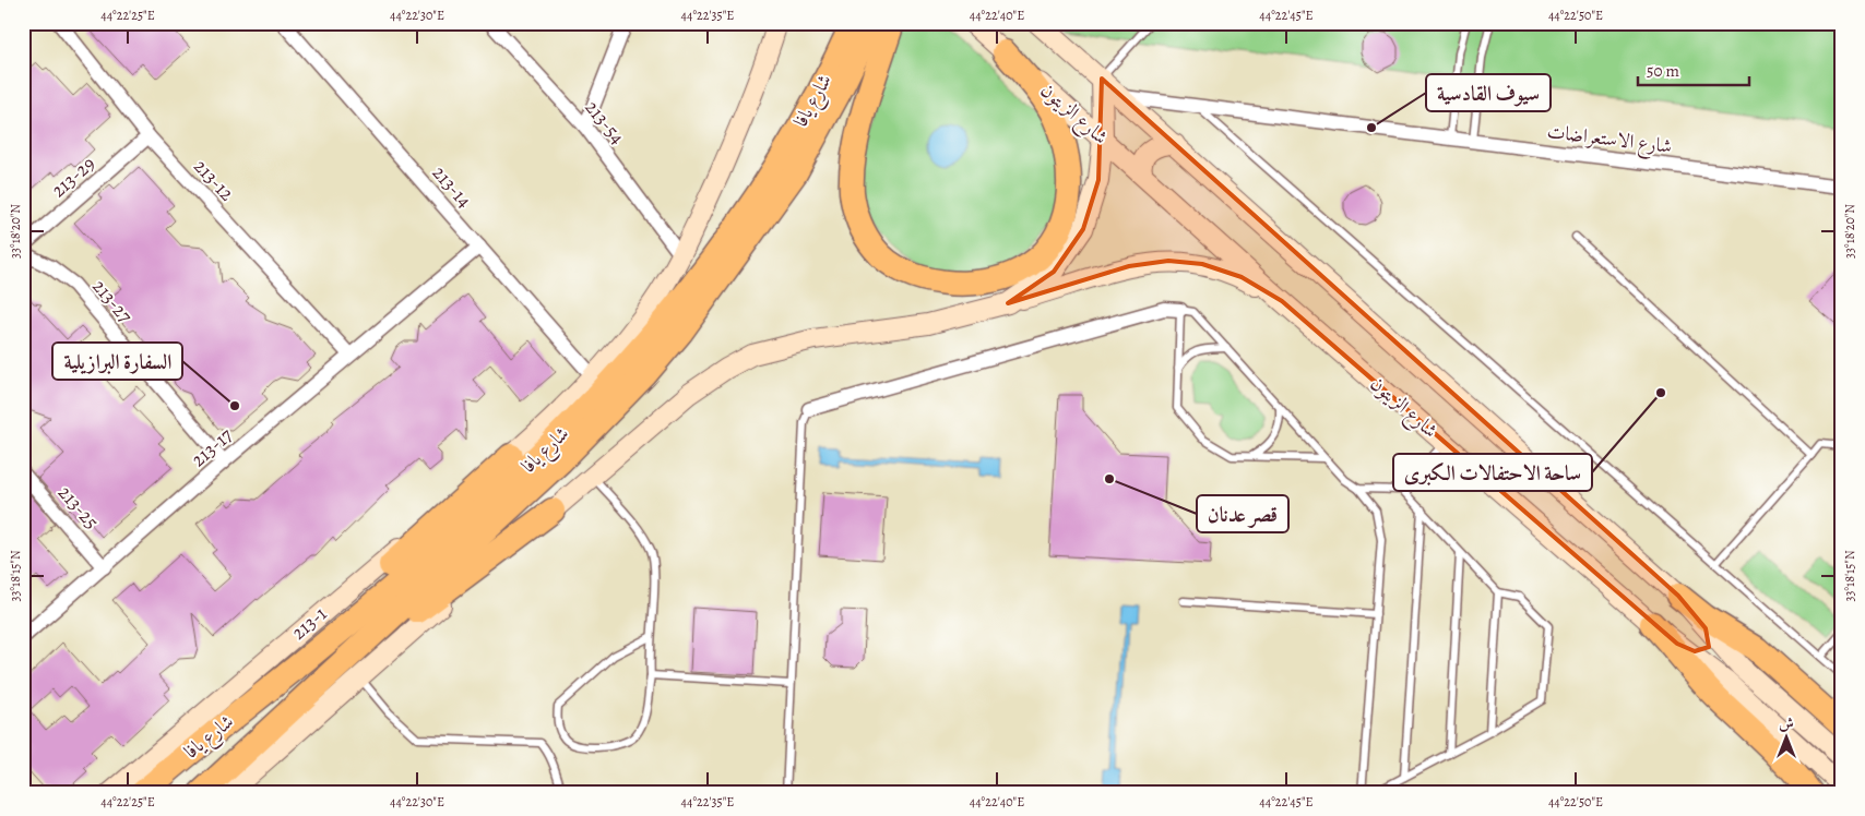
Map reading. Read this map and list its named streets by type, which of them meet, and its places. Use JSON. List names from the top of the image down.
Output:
{
  "streets": {
    "highway": ["شارع يافا"],
    "main road": ["شارع الزيتون", "213-1"],
    "street": [
      "213-54",
      "شارع الاستعراضات",
      "213-29",
      "213-12",
      "213-14",
      "213-27",
      "213-17",
      "213-25"
    ]
  },
  "crossings": [
    ["213-54", "213-1"],
    ["213-29", "213-12"],
    ["213-12", "213-17"],
    ["213-14", "213-17"],
    ["213-14", "213-1"],
    ["213-27", "213-17"],
    ["213-17", "213-25"]
  ],
  "places": [
    "سيوف القادسية",
    "ساحة الاحتفالات الكبرى",
    "السفارة البرازيلية",
    "قصر عدنان"
  ],
  "scale_bar": "50 m",
  "north": "top",
  "coordinates": [
    "44°22'25\"E",
    "44°22'30\"E",
    "44°22'35\"E",
    "44°22'40\"E",
    "44°22'45\"E",
    "44°22'50\"E",
    "33°18'20\"N",
    "33°18'15\"N"
  ]
}
